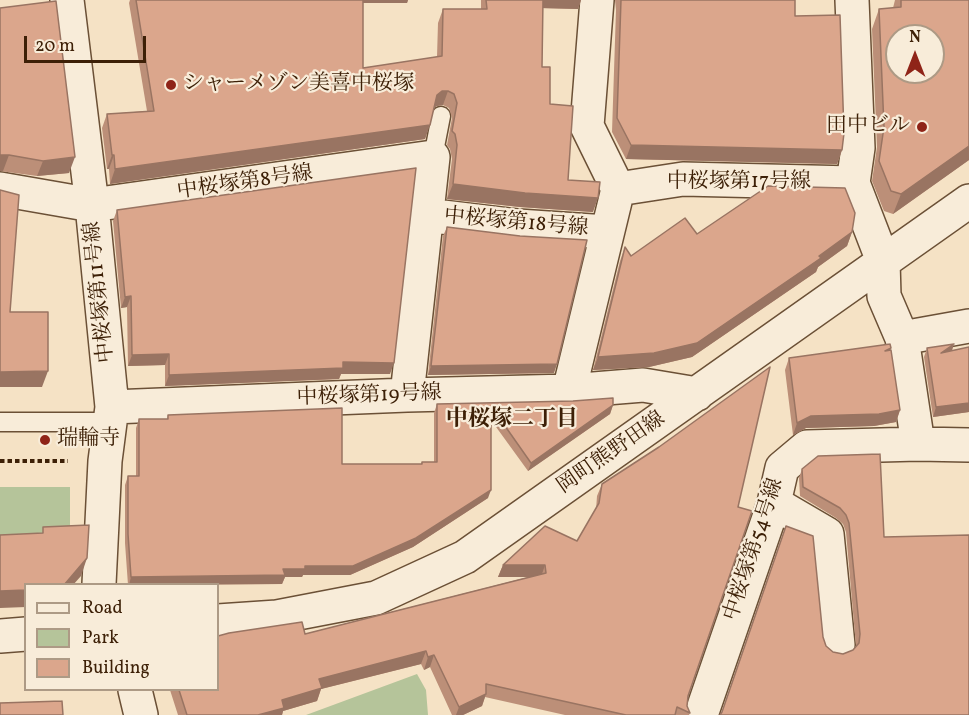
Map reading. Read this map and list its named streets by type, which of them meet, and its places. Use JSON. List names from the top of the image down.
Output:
{
  "streets": {
    "street": [
      "中桜塚第17号線",
      "中桜塚第8号線",
      "中桜塚第18号線",
      "中桜塚第11号線",
      "中桜塚第19号線",
      "岡町熊野田線",
      "中桜塚第54号線"
    ]
  },
  "crossings": [
    ["中桜塚第8号線", "中桜塚第11号線"],
    ["中桜塚第18号線", "中桜塚第19号線"],
    ["中桜塚第11号線", "中桜塚第19号線"],
    ["中桜塚第19号線", "岡町熊野田線"]
  ],
  "districts": ["中桜塚二丁目"],
  "places": ["シャーメゾン美喜中桜塚", "田中ビル", "瑞輪寺"],
  "legend": ["Road", "Park", "Building"],
  "scale_bar": "20 m",
  "north": "top"
}
